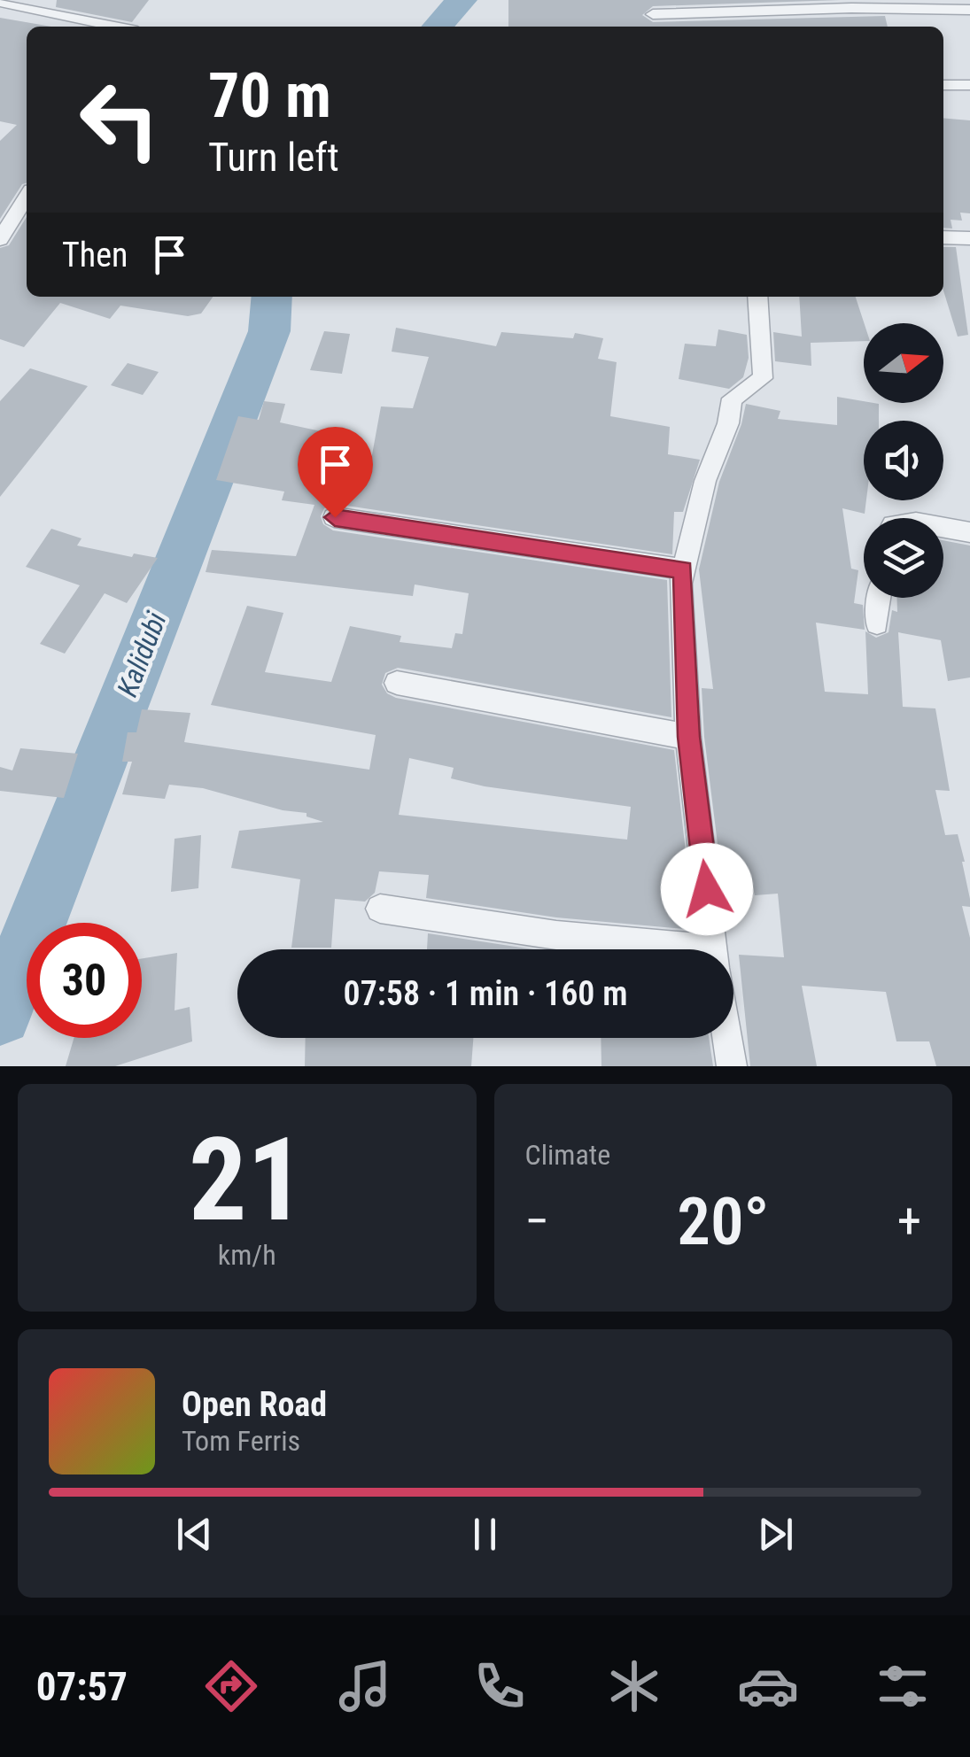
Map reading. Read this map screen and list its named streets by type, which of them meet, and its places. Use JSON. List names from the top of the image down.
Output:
{
  "water": ["Kalidubi"],
  "north": "right",
  "page": {
    "turn": ["70 m", "Turn left"],
    "then": "Then",
    "limit": "30",
    "trip": "07:58 · 1 min · 160 m",
    "tile": [
      ["21", "km/h"],
      "Climate"
    ],
    "heat": ["−", "20°", "+"],
    "song": ["Open Road", "Tom Ferris"],
    "tabs": "07:57"
  }
}
